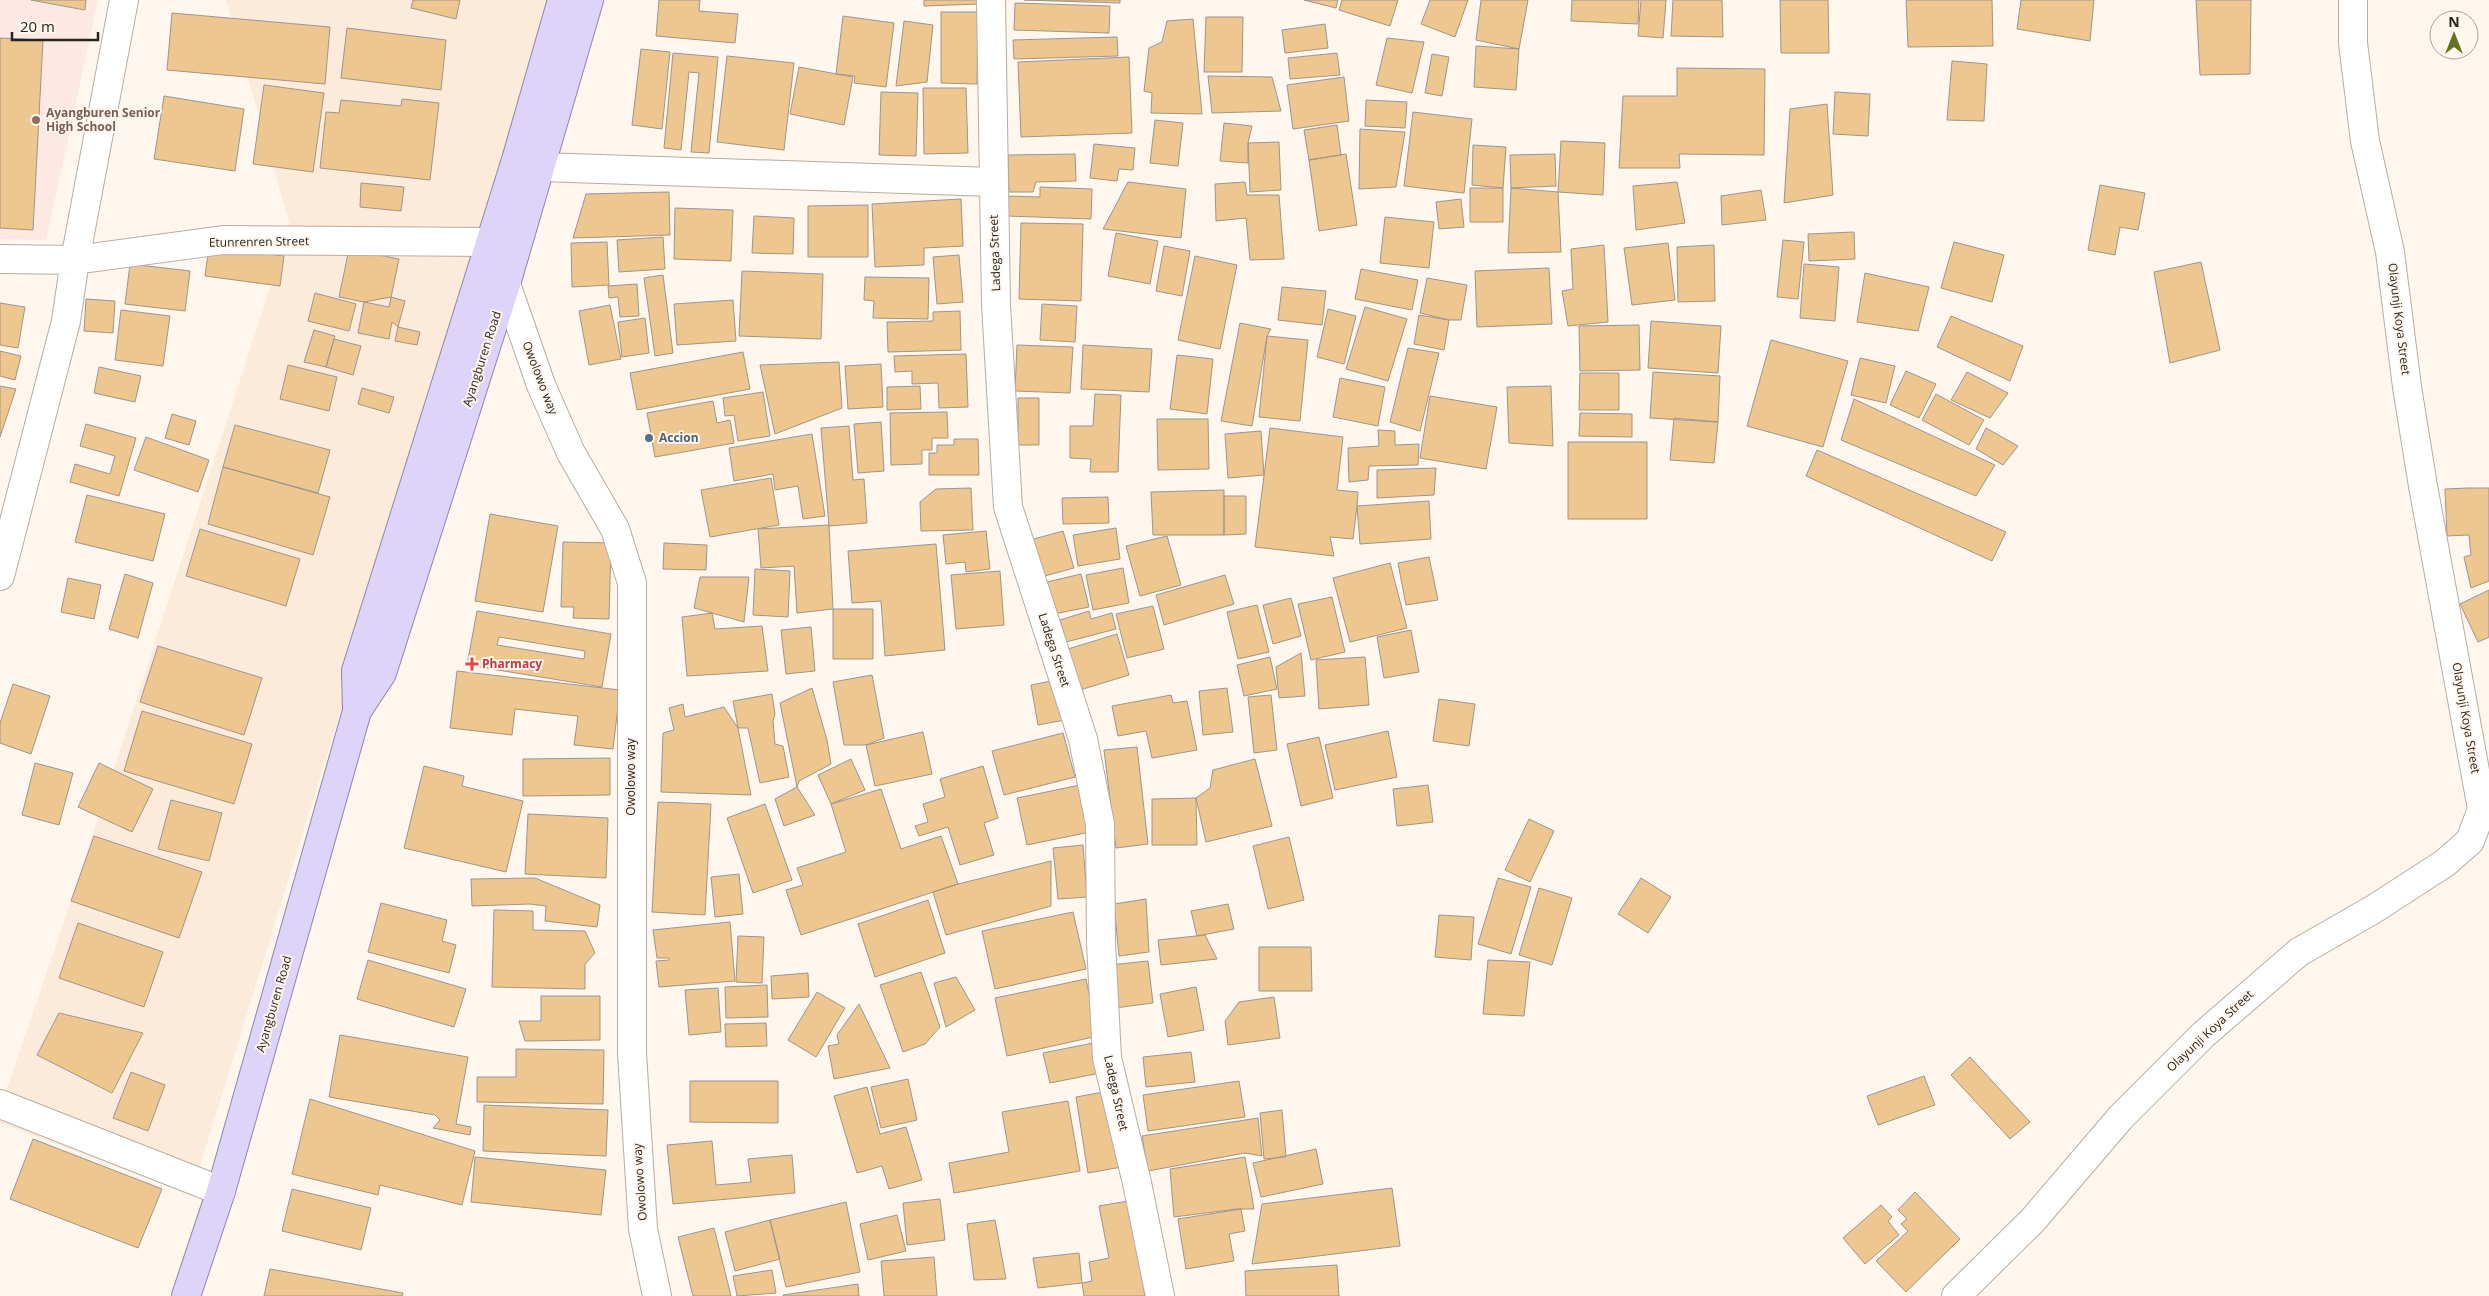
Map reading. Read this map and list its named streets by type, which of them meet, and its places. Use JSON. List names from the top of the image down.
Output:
{
  "streets": {
    "main road": ["Ayangburen Road"],
    "street": [
      "Etunrenren Street",
      "Ladega Street",
      "Olayunji Koya Street",
      "Owolowo way"
    ]
  },
  "crossings": [
    ["Etunrenren Street", "Ayangburen Road"],
    ["Ayangburen Road", "Owolowo way"]
  ],
  "places": {
    "other": ["Ayangburen Senior High School", "Accion"],
    "health": ["Pharmacy"]
  },
  "scale_bar": "20 m",
  "north": "top"
}
